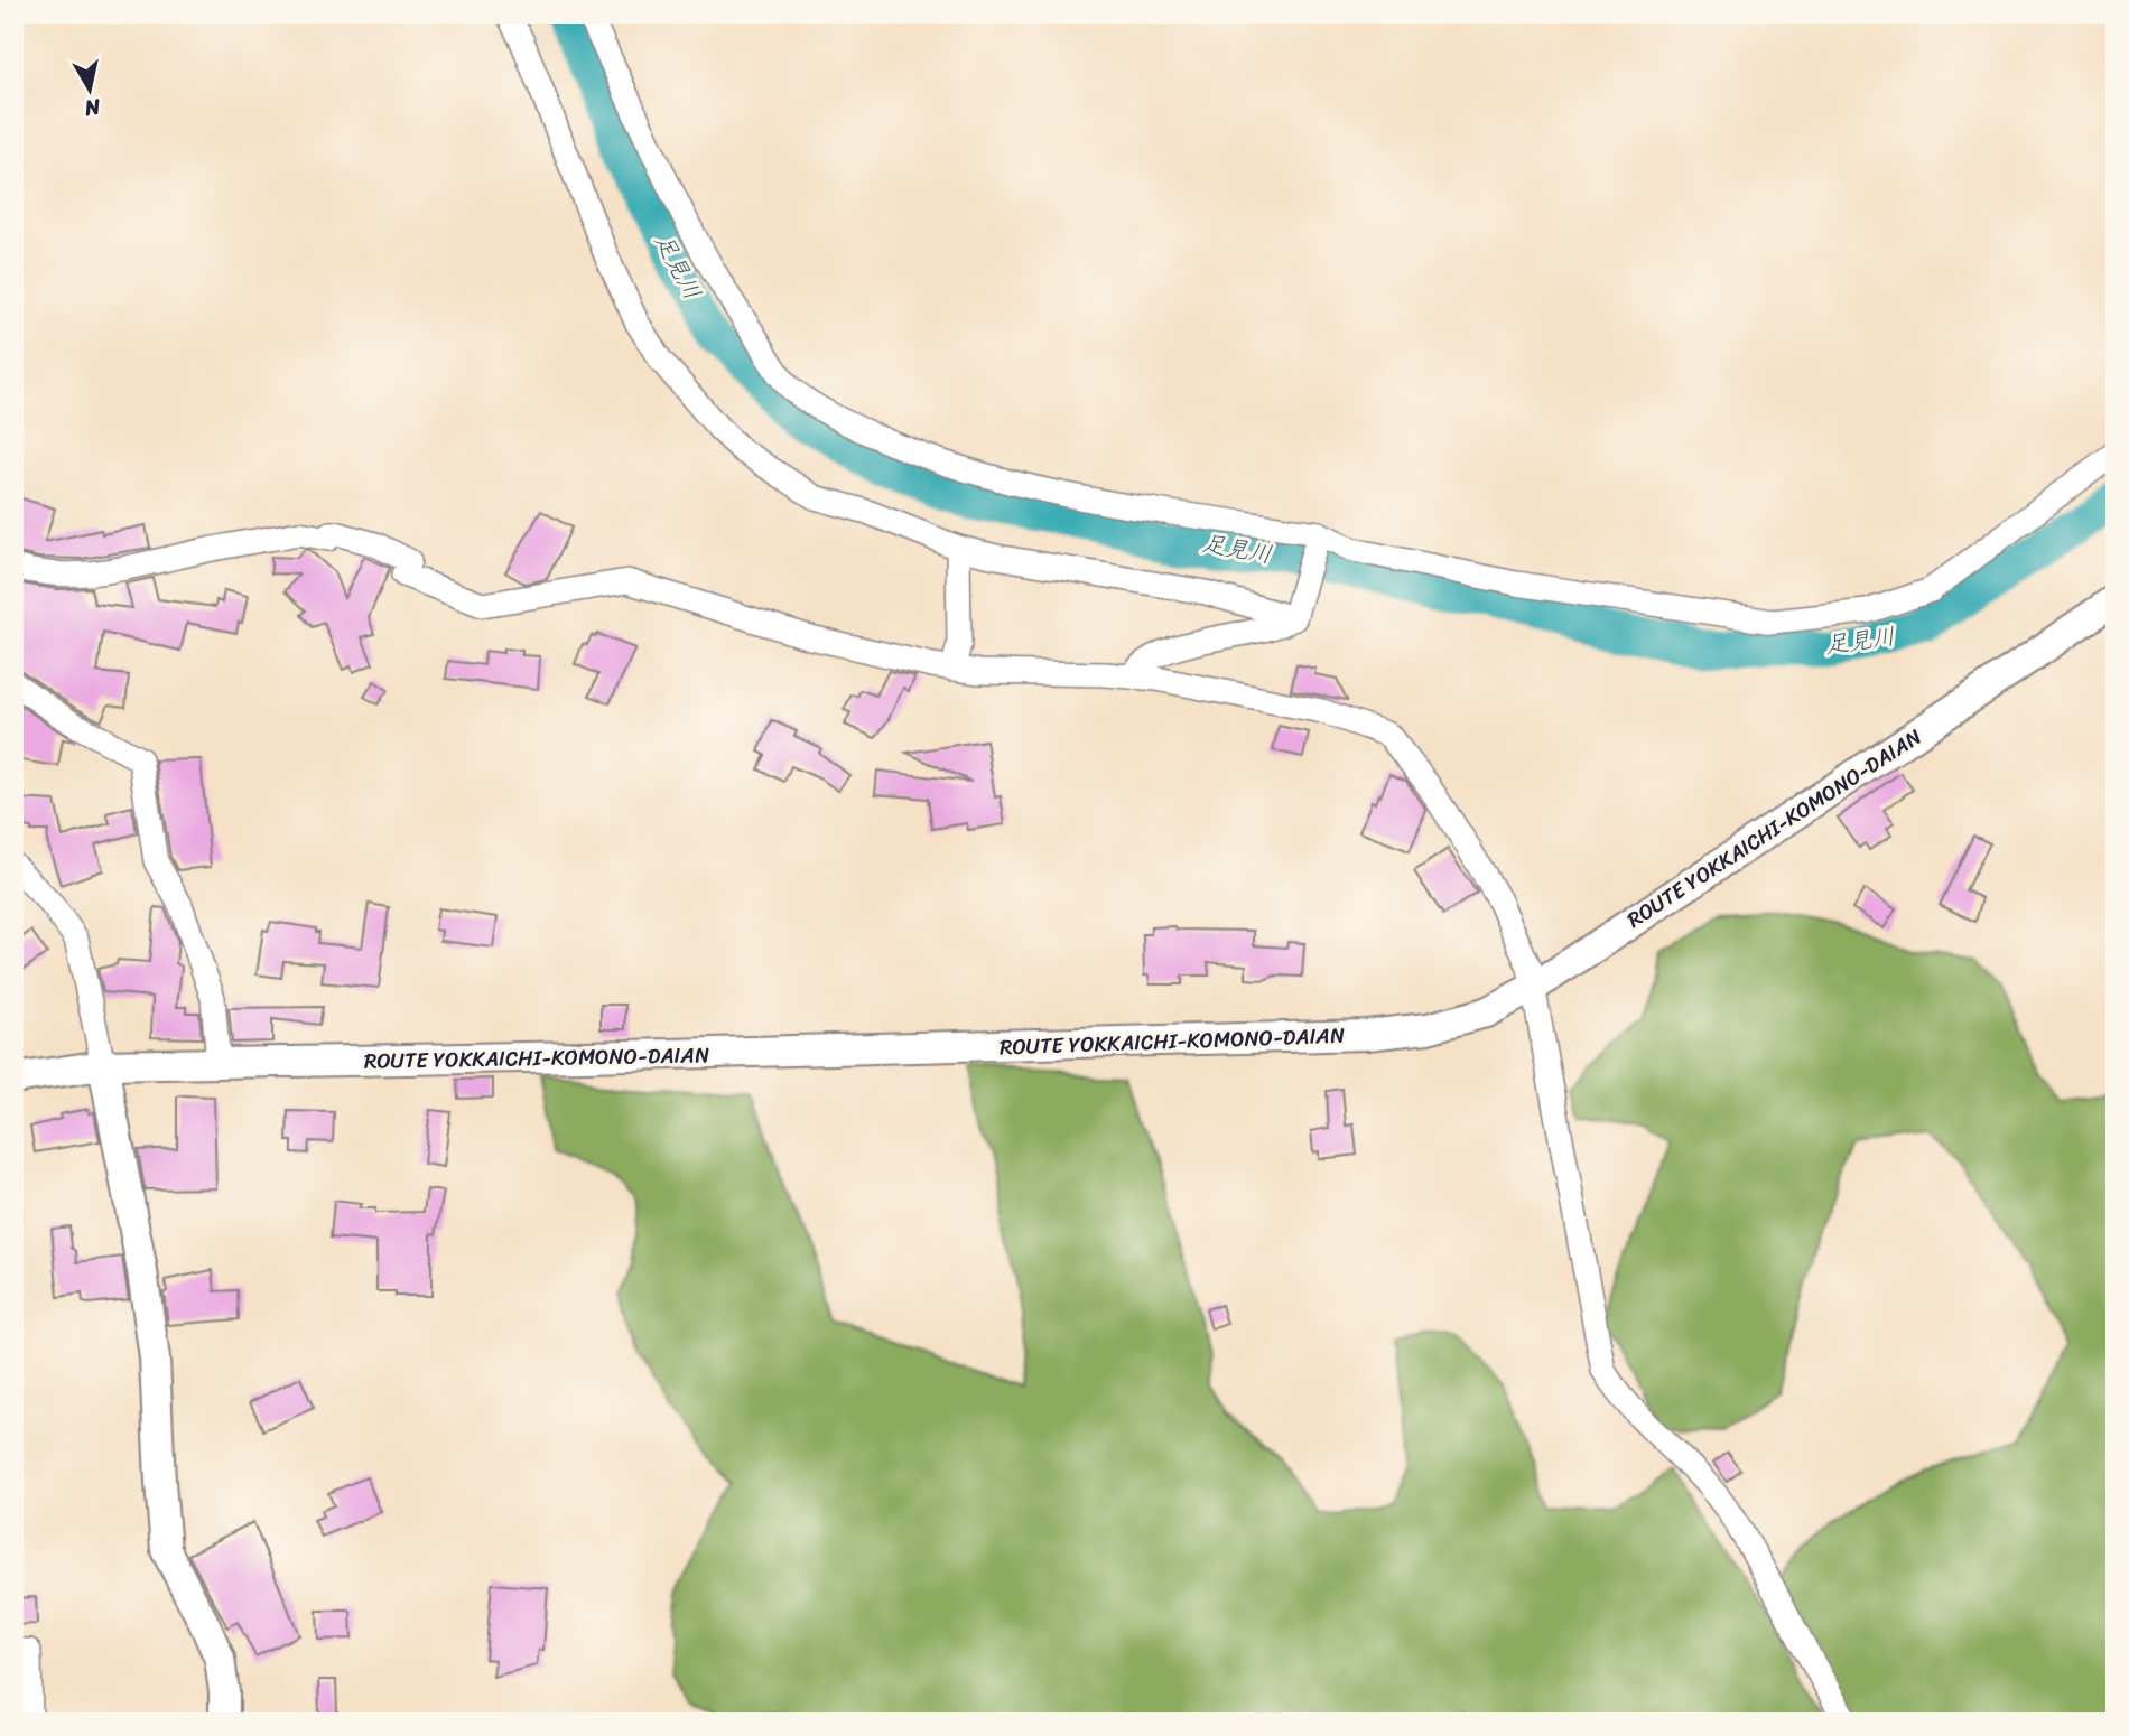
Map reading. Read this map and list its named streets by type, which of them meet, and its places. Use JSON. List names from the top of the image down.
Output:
{
  "streets": {
    "main road": ["ROUTE YOKKAICHI-KOMONO-DAIAN"]
  },
  "water": ["足見川"],
  "north": "bottom"
}
